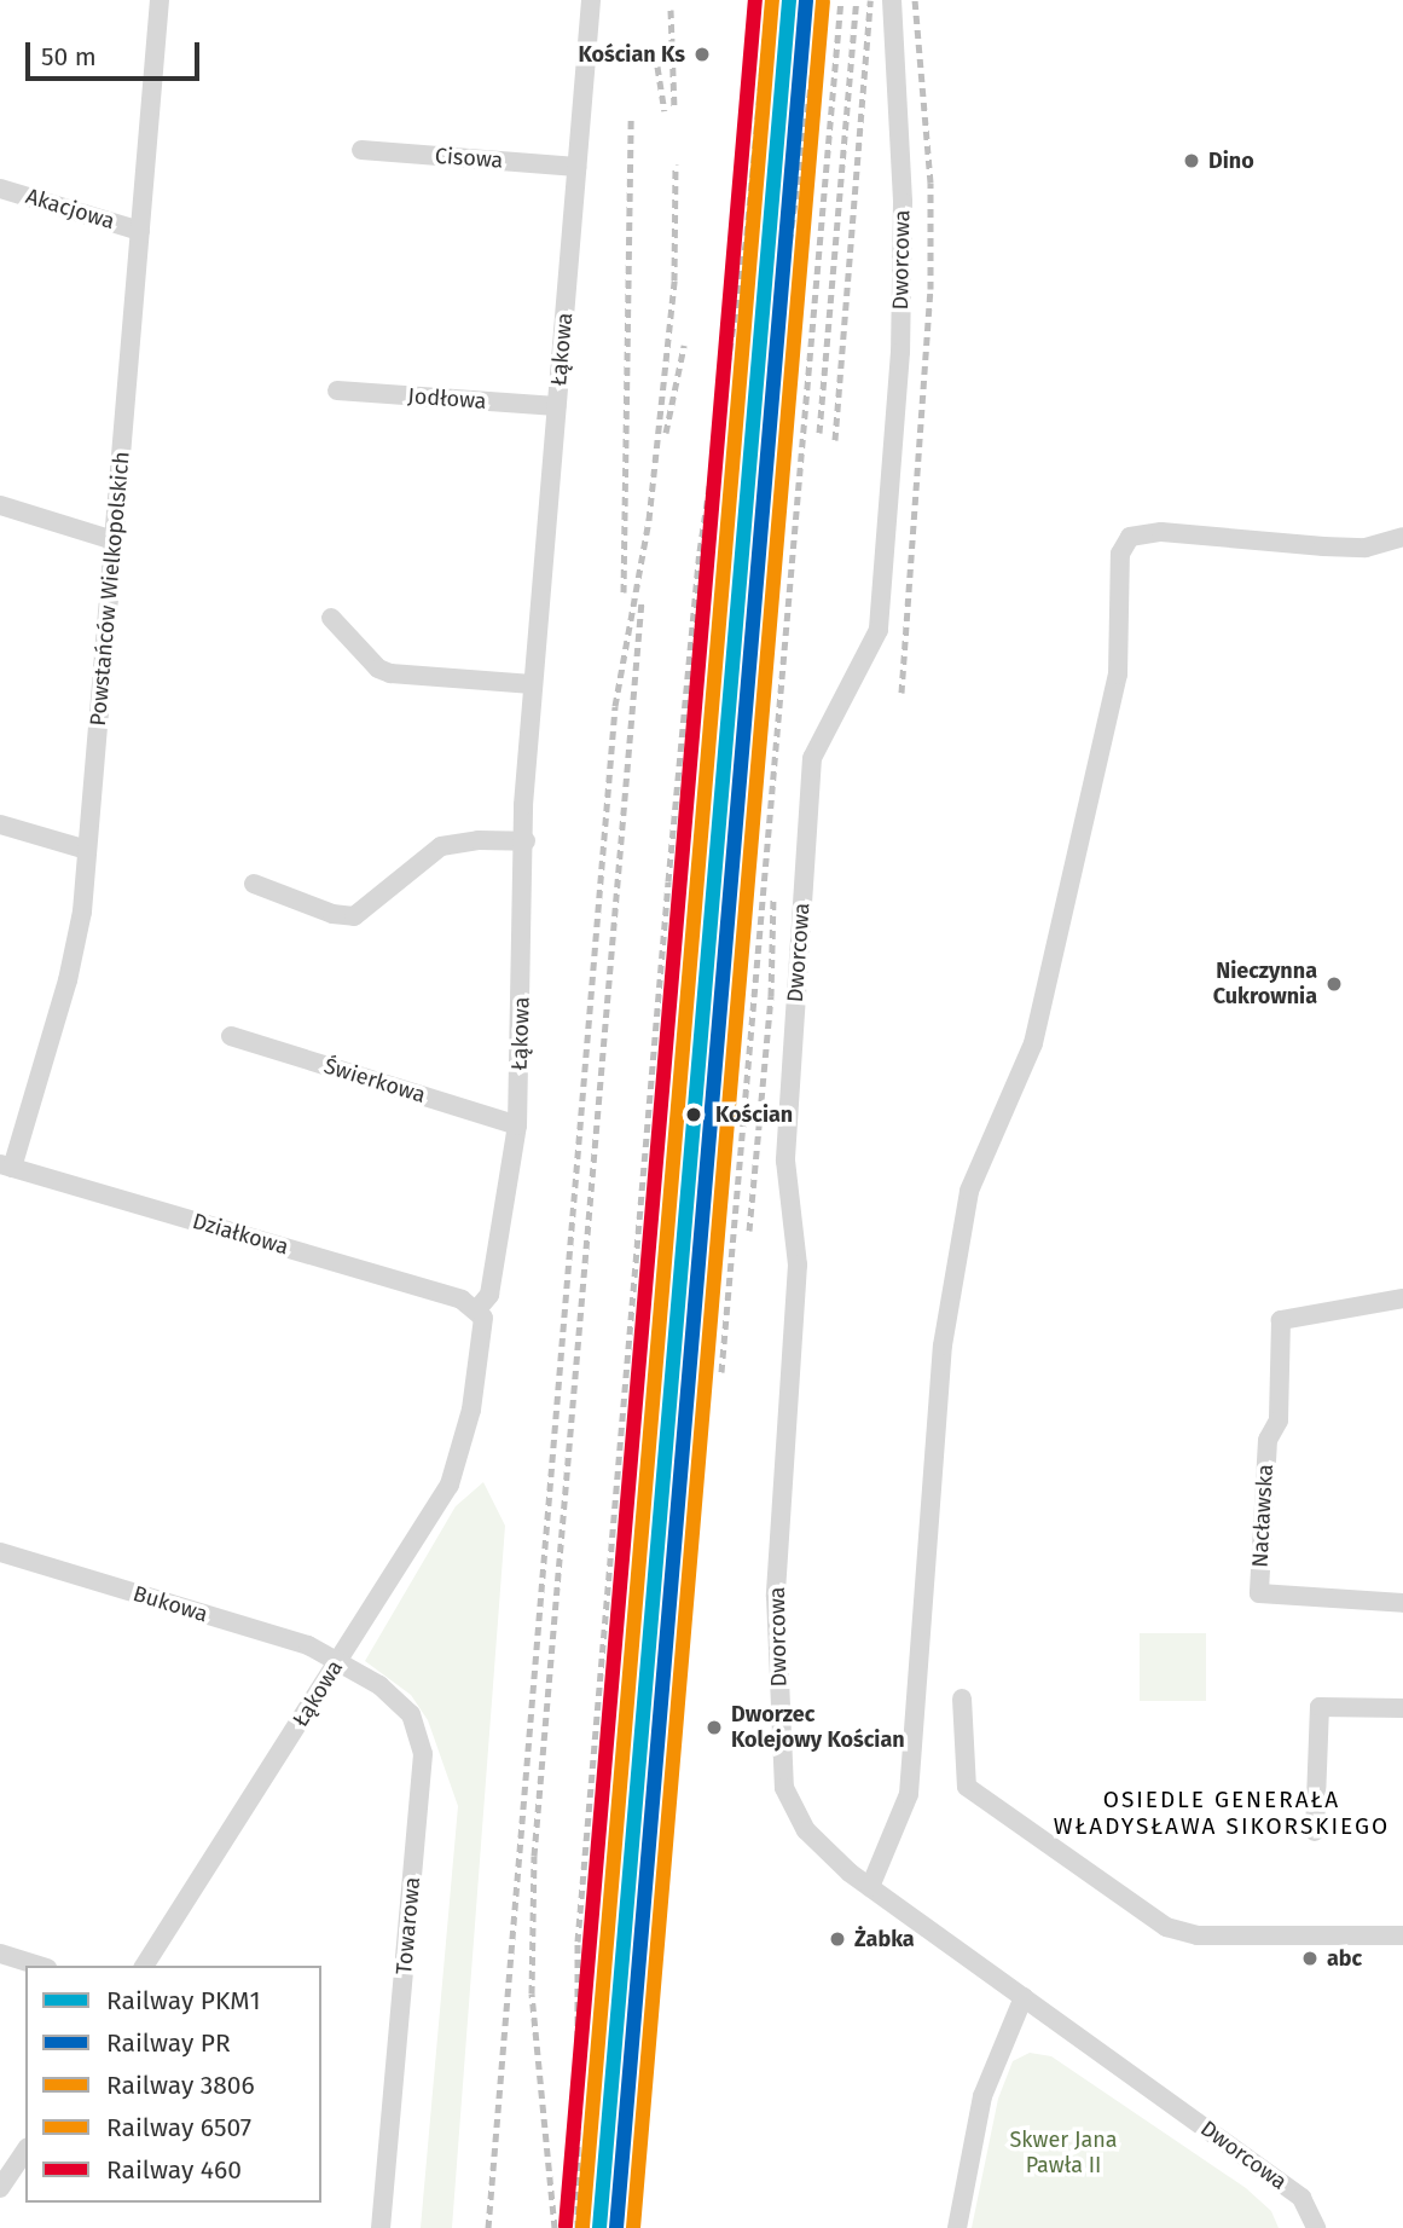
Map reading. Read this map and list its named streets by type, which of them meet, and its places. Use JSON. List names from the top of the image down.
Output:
{
  "streets": {
    "street": [
      "Cisowa",
      "Akacjowa",
      "Dworcowa",
      "Łąkowa",
      "Jodłowa",
      "Powstańców Wielkopolskich",
      "Świerkowa",
      "Działkowa",
      "Nacławska",
      "Bukowa",
      "Towarowa"
    ]
  },
  "crossings": [
    ["Cisowa", "Łąkowa"],
    ["Akacjowa", "Powstańców Wielkopolskich"],
    ["Łąkowa", "Jodłowa"],
    ["Łąkowa", "Świerkowa"],
    ["Łąkowa", "Działkowa"],
    ["Łąkowa", "Bukowa"],
    ["Łąkowa", "Towarowa"],
    ["Powstańców Wielkopolskich", "Działkowa"],
    ["Bukowa", "Towarowa"]
  ],
  "districts": ["OSIEDLE GENERAŁA WŁADYSŁAWA SIKORSKIEGO"],
  "parks": ["Skwer Jana Pawła II"],
  "places": [
    "Kościan Ks",
    "Dino",
    "Nieczynna Cukrownia",
    "Kościan",
    "Dworzec Kolejowy Kościan",
    "Żabka",
    "abc"
  ],
  "lines": [
    "rail line PKM1",
    "rail line 3806",
    "rail line 460",
    "rail line PR",
    "rail line 6507"
  ],
  "legend": [
    "Railway PKM1",
    "Railway PR",
    "Railway 3806",
    "Railway 6507",
    "Railway 460"
  ],
  "scale_bar": "50 m"
}
